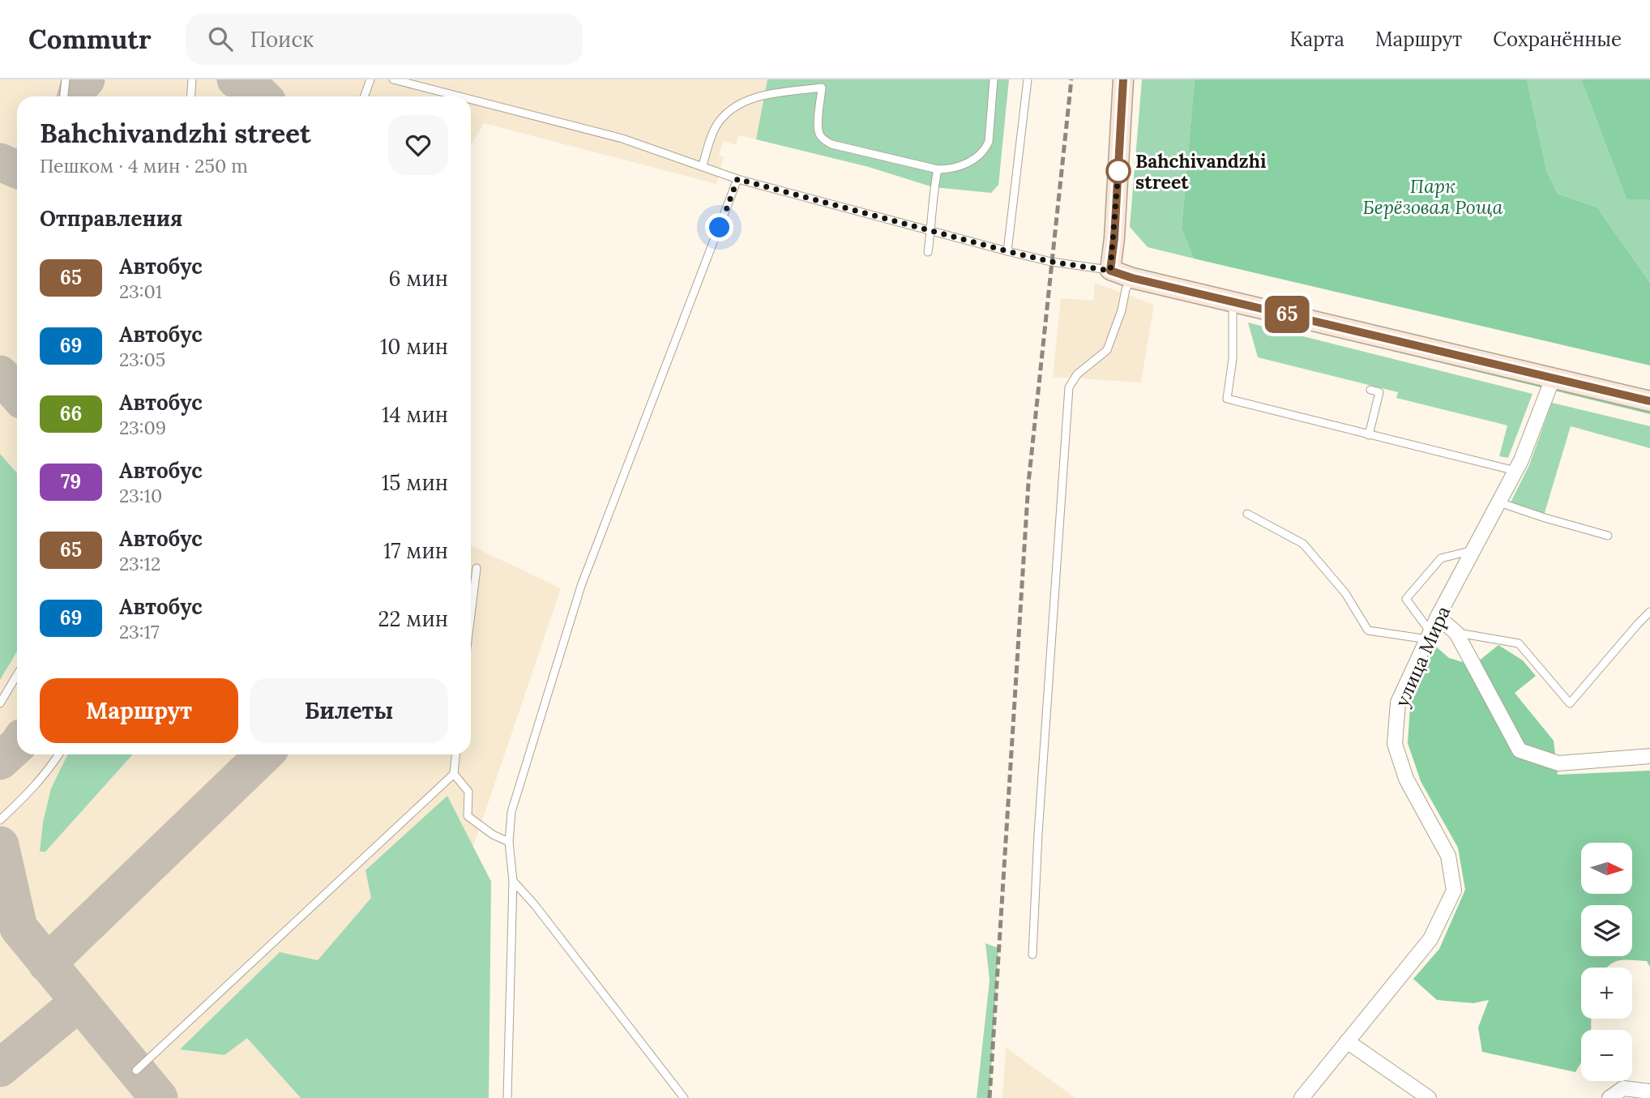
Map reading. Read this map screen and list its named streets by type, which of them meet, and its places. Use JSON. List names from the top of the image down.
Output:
{
  "streets": {
    "street": ["улица Мира"]
  },
  "parks": ["Парк Берёзовая Роща"],
  "places": ["Bahchivandzhi street"],
  "lines": ["bus line 65"],
  "north": "right",
  "page": {
    "header": "Commutr",
    "search": "Поиск",
    "nav": ["Карта", "Маршрут", "Сохранённые"],
    "on_map": "65",
    "heading": [
      ["Bahchivandzhi street", "Пешком · 4 мин · 250 m"],
      "Отправления"
    ],
    "list": [
      {
        "mark": "65",
        "name": "Автобус",
        "note": "23:01",
        "value": "6 мин"
      },
      {
        "mark": "69",
        "name": "Автобус",
        "note": "23:05",
        "value": "10 мин"
      },
      {
        "mark": "66",
        "name": "Автобус",
        "note": "23:09",
        "value": "14 мин"
      },
      {
        "mark": "79",
        "name": "Автобус",
        "note": "23:10",
        "value": "15 мин"
      },
      {
        "mark": "65",
        "name": "Автобус",
        "note": "23:12",
        "value": "17 мин"
      },
      {
        "mark": "69",
        "name": "Автобус",
        "note": "23:17",
        "value": "22 мин"
      }
    ],
    "buttons": ["Маршрут", "Билеты"],
    "map_buttons": ["+", "−"]
  }
}
